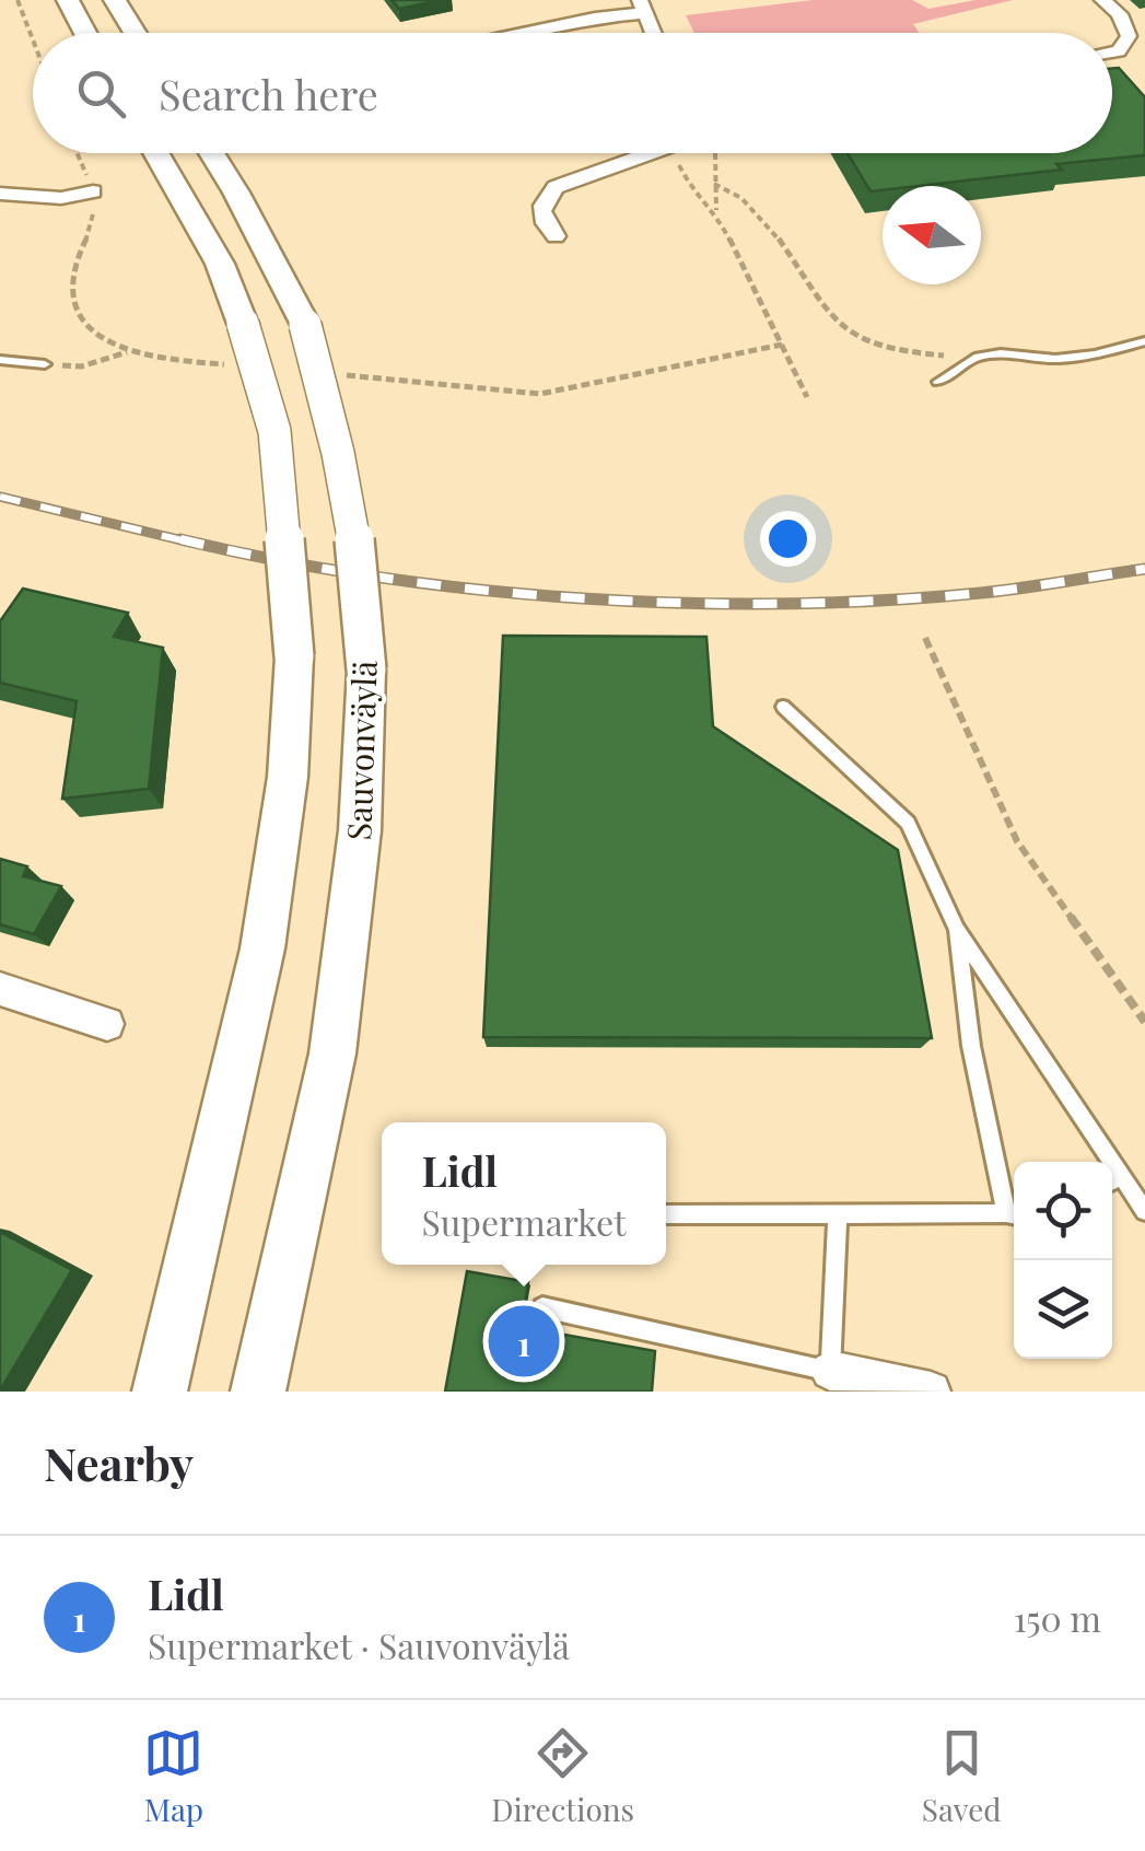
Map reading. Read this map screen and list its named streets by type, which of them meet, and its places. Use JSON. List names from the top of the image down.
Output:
{
  "streets": {
    "main road": ["Sauvonväylä"]
  },
  "north": "left",
  "page": {
    "search": "Search here",
    "popup": ["Lidl", "Supermarket"],
    "pins": "1",
    "heading": "Nearby",
    "list": [
      {
        "mark": "1",
        "name": "Lidl",
        "note": "Supermarket · Sauvonväylä",
        "value": "150 m"
      }
    ],
    "nav": ["Map", "Directions", "Saved"]
  }
}
